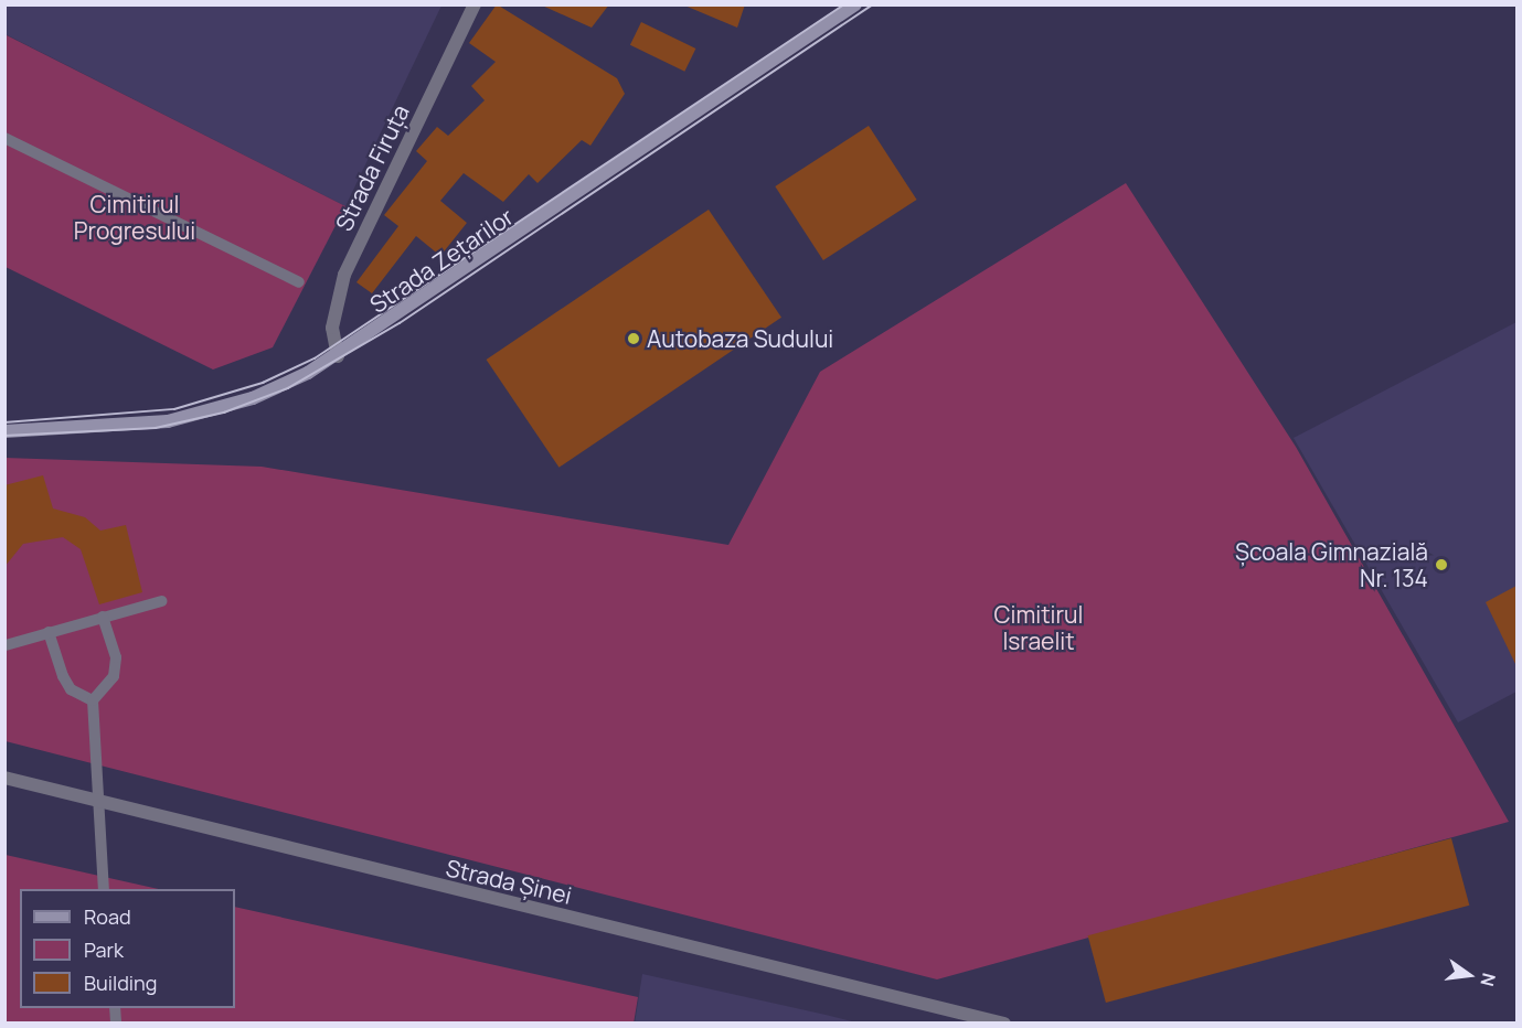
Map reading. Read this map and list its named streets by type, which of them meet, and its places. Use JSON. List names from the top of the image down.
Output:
{
  "streets": {
    "main road": ["Strada Zețarilor"],
    "street": ["Strada Firuța", "Strada Șinei"]
  },
  "crossings": [
    ["Strada Firuța", "Strada Zețarilor"]
  ],
  "parks": ["Cimitirul Progresului", "Cimitirul Israelit"],
  "places": ["Autobaza Sudului", "Școala Gimnazială Nr. 134"],
  "legend": ["Road", "Park", "Building"],
  "north": "right"
}
